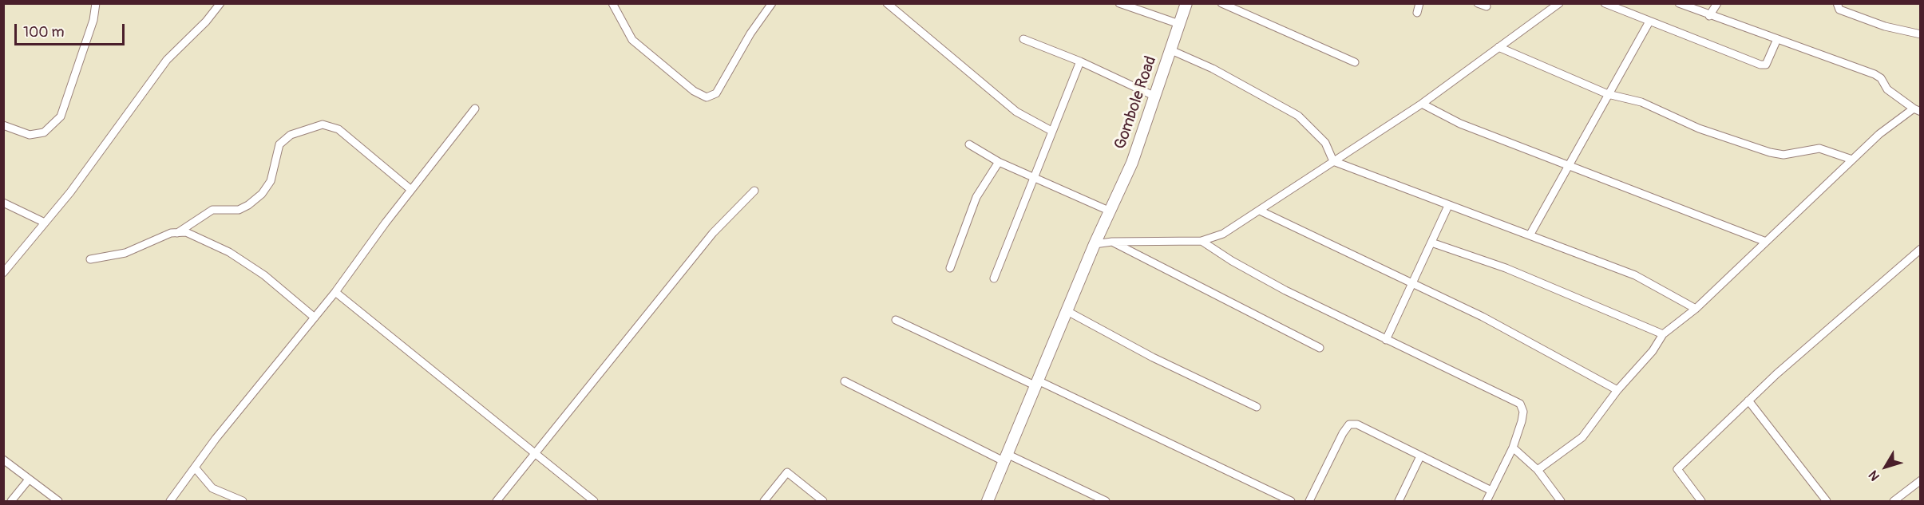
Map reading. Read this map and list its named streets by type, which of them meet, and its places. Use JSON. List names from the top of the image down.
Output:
{
  "streets": {
    "street": ["Gombole Road"]
  },
  "scale_bar": "100 m",
  "north": "bottom left"
}
